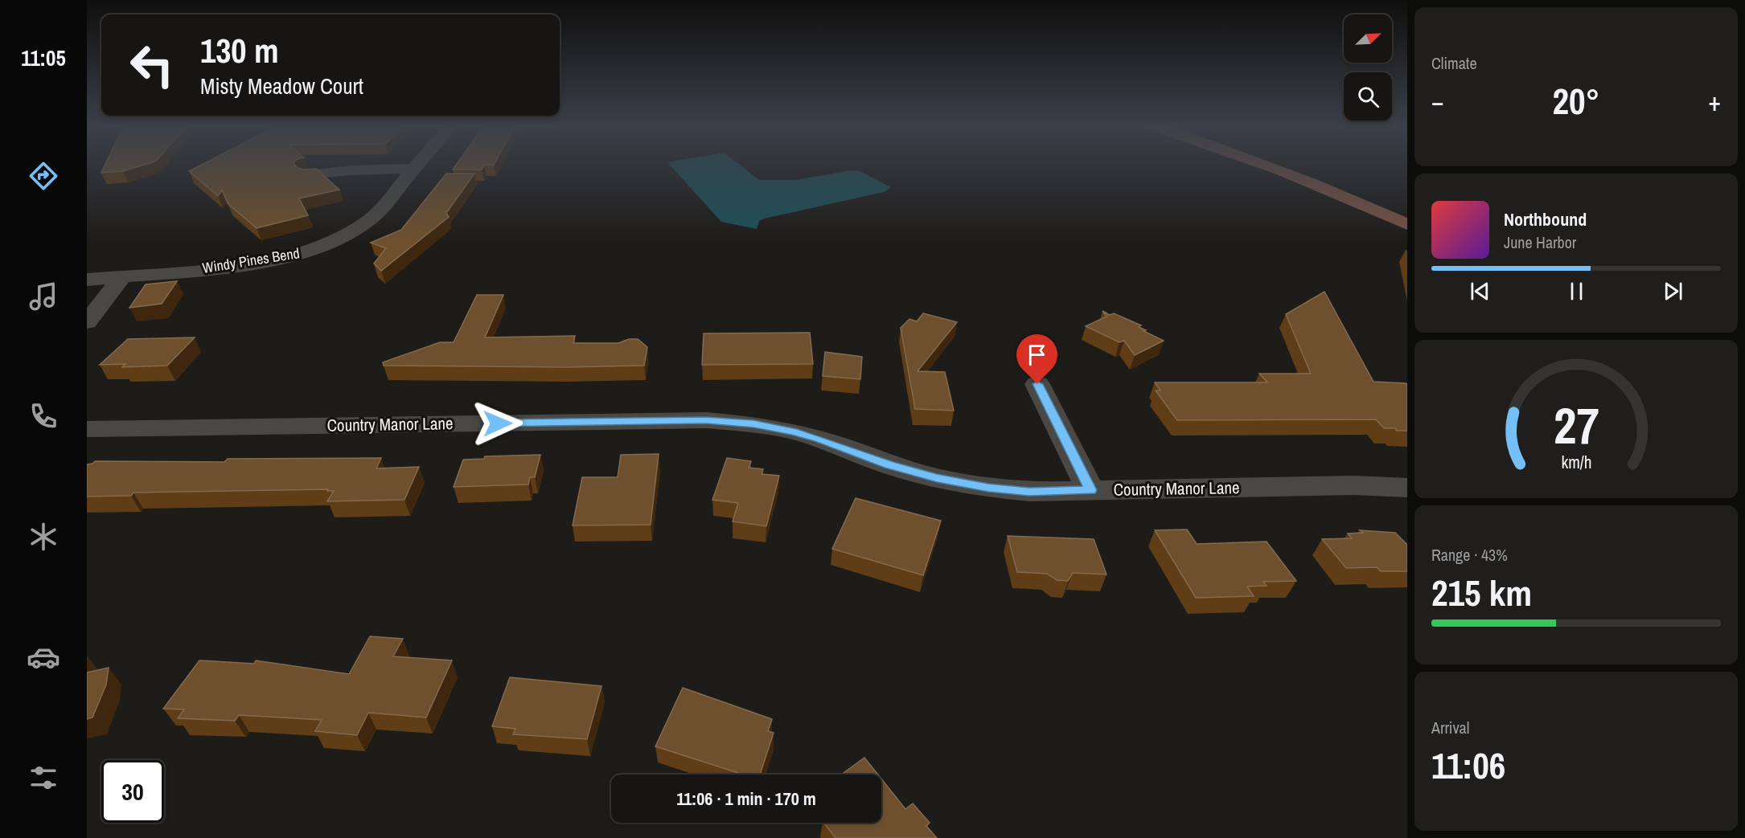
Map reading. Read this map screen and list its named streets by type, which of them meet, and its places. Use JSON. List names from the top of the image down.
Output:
{
  "streets": {
    "street": ["Windy Pines Bend", "Country Manor Lane"]
  },
  "north": "top right",
  "page": {
    "tabs": "11:05",
    "tile": [
      "Climate",
      ["Range · 43%", "215 km"],
      ["Arrival", "11:06"]
    ],
    "turn": ["130 m", "Misty Meadow Court"],
    "heat": ["−", "20°", "+"],
    "song": ["Northbound", "June Harbor"],
    "limit": "30",
    "trip": "11:06 · 1 min · 170 m",
    "gauge": ["27", "km/h"]
  }
}
